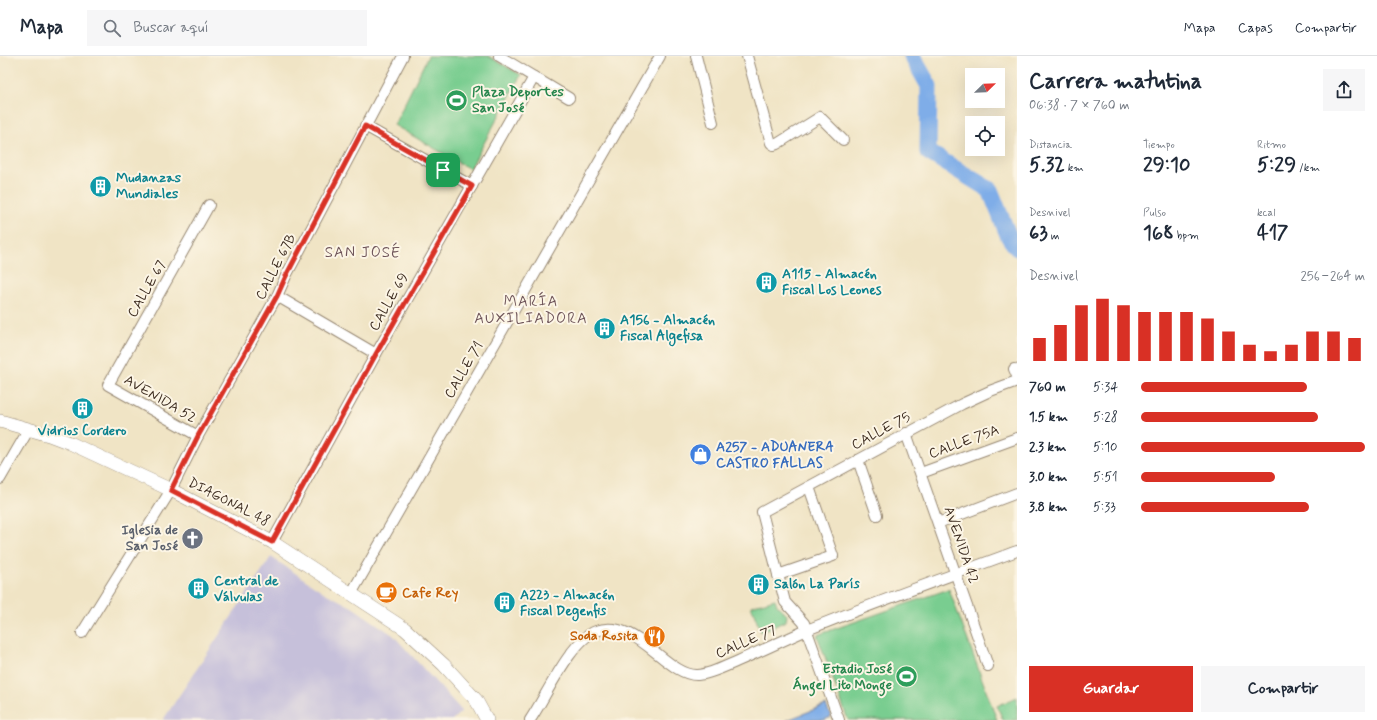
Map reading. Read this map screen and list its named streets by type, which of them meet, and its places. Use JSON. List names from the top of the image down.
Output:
{
  "streets": {
    "street": [
      "CALLE 67B",
      "CALLE 67",
      "CALLE 69",
      "CALLE 71",
      "AVENIDA 52",
      "CALLE 75",
      "CALLE 75A",
      "DIAGONAL 48",
      "AVENIDA 42",
      "CALLE 77"
    ]
  },
  "crossings": [
    ["CALLE 67B", "AVENIDA 52"],
    ["CALLE 67B", "DIAGONAL 48"],
    ["CALLE 67", "AVENIDA 52"],
    ["CALLE 69", "DIAGONAL 48"],
    ["CALLE 71", "DIAGONAL 48"],
    ["CALLE 75", "AVENIDA 42"],
    ["CALLE 75A", "AVENIDA 42"],
    ["AVENIDA 42", "CALLE 77"]
  ],
  "districts": ["SAN JOSÉ", "MARÍA AUXILIADORA"],
  "places": {
    "sports": ["Plaza Deportes San José", "Estadio José Ángel Lito Monge"],
    "building": [
      "Mudanzas Mundiales",
      "A115 - Almacén Fiscal Los Leones",
      "A156 - Almacén Fiscal Algefisa",
      "Vidrios Cordero",
      "Salón La París",
      "Central de Válvulas",
      "A223 - Almacén Fiscal Degenfis"
    ],
    "shop": ["A257 - ADUANERA CASTRO FALLAS"],
    "church": ["Iglesia de San José"],
    "cafe": ["Cafe Rey"],
    "restaurant": ["Soda Rosita"]
  },
  "north": "top right",
  "page": {
    "header": "Mapa",
    "search": "Buscar aquí",
    "nav": ["Mapa", "Capas", "Compartir"],
    "heading": ["Carrera matutina", "06:38 · 7 × 760 m"],
    "stats": [
      ["Distancia", "5.32 km"],
      ["Tiempo", "29:10"],
      ["Ritmo", "5:29 /km"],
      ["Desnivel", "63 m"],
      ["Pulso", "168 bpm"],
      ["kcal", "417"]
    ],
    "chart": ["Desnivel", "256–264 m"],
    "list": [
      {
        "name": "760 m",
        "note": "5:34"
      },
      {
        "name": "1.5 km",
        "note": "5:28"
      },
      {
        "name": "2.3 km",
        "note": "5:10"
      },
      {
        "name": "3.0 km",
        "note": "5:51"
      },
      {
        "name": "3.8 km",
        "note": "5:33"
      }
    ],
    "buttons": ["Guardar", "Compartir"]
  }
}
